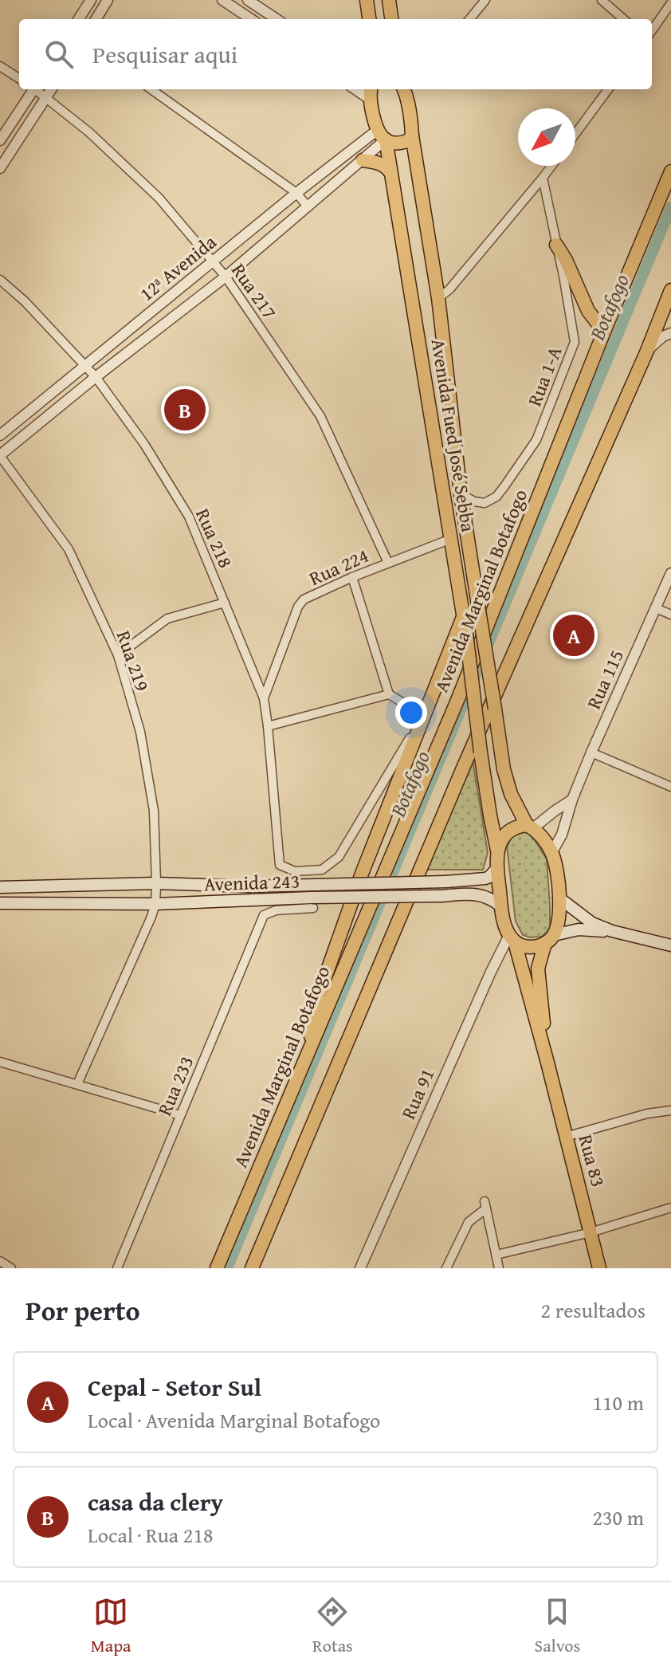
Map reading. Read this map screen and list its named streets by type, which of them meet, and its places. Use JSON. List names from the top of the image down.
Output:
{
  "streets": {
    "main road": [
      "Avenida Fued José Sebba",
      "Avenida Marginal Botafogo",
      "Avenida 243",
      "Rua 83"
    ],
    "street": [
      "12ª Avenida",
      "Rua 217",
      "Rua 1-A",
      "Rua 218",
      "Rua 224",
      "Rua 219",
      "Rua 115",
      "Rua 233",
      "Rua 91"
    ]
  },
  "crossings": [
    ["12ª Avenida", "Rua 217"],
    ["12ª Avenida", "Avenida Fued José Sebba"],
    ["12ª Avenida", "Rua 218"],
    ["12ª Avenida", "Rua 219"],
    ["Rua 217", "Rua 224"],
    ["Rua 1-A", "Avenida Fued José Sebba"],
    ["Avenida Fued José Sebba", "Rua 224"],
    ["Avenida Fued José Sebba", "Rua 115"],
    ["Avenida Fued José Sebba", "Avenida 243"],
    ["Avenida Fued José Sebba", "Rua 83"],
    ["Rua 218", "Rua 224"],
    ["Rua 219", "Avenida 243"],
    ["Rua 115", "Rua 83"],
    ["Avenida 243", "Rua 233"],
    ["Avenida 243", "Rua 83"],
    ["Rua 91", "Rua 83"]
  ],
  "water": ["Botafogo"],
  "north": "bottom left",
  "page": {
    "search": "Pesquisar aqui",
    "pins": ["B", "A"],
    "heading": ["Por perto", "2 resultados"],
    "list": [
      {
        "mark": "A",
        "name": "Cepal - Setor Sul",
        "note": "Local · Avenida Marginal Botafogo",
        "value": "110 m"
      },
      {
        "mark": "B",
        "name": "casa da clery",
        "note": "Local · Rua 218",
        "value": "230 m"
      }
    ],
    "nav": ["Mapa", "Rotas", "Salvos"]
  }
}
